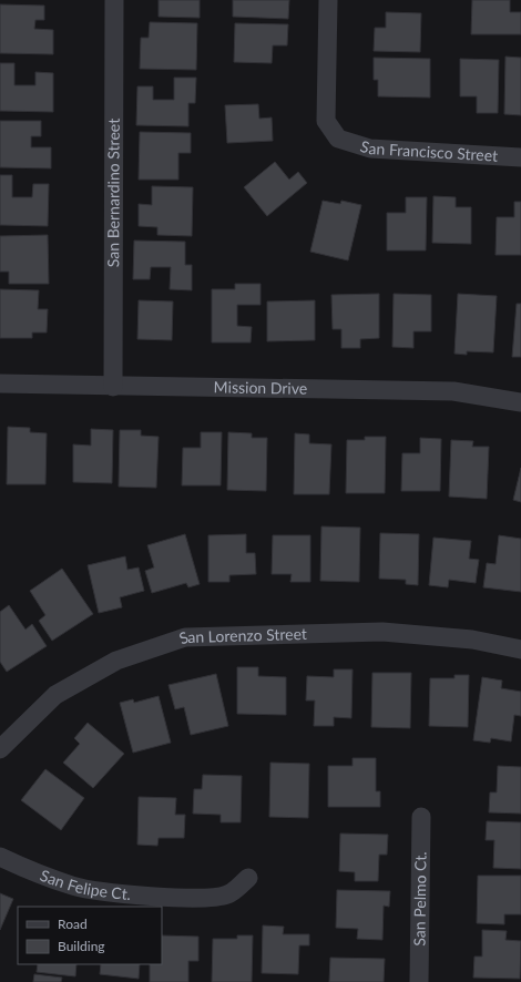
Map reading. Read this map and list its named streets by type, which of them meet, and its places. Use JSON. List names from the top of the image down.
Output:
{
  "streets": {
    "street": [
      "San Francisco Street",
      "San Bernardino Street",
      "Mission Drive",
      "San Lorenzo Street",
      "San Felipe Ct.",
      "San Pelmo Ct."
    ]
  },
  "crossings": [
    ["San Bernardino Street", "Mission Drive"]
  ],
  "legend": ["Road", "Building"]
}
